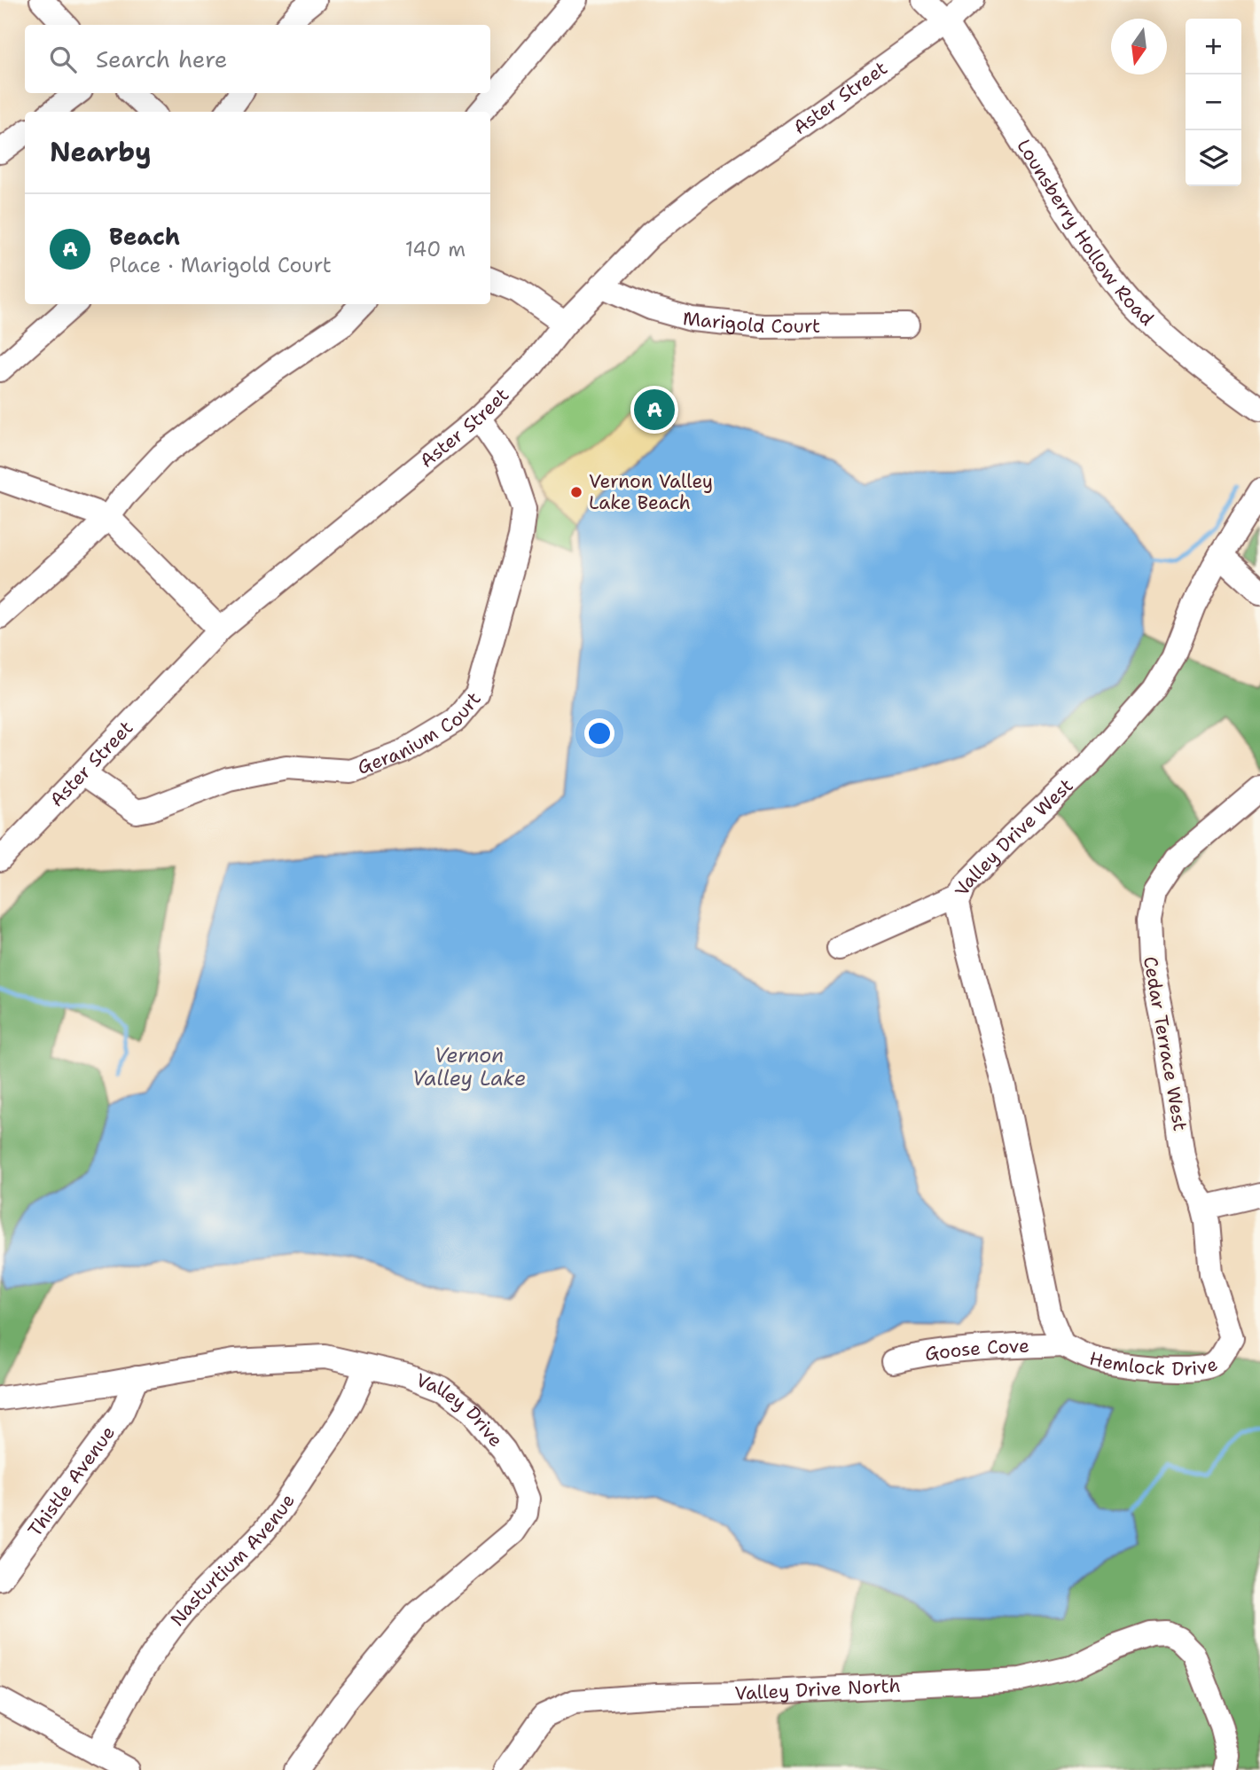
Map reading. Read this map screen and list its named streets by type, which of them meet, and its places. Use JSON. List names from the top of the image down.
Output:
{
  "streets": {
    "street": [
      "Aster Street",
      "Lounsberry Hollow Road",
      "Marigold Court",
      "Geranium Court",
      "Valley Drive West",
      "Cedar Terrace West",
      "Goose Cove",
      "Hemlock Drive",
      "Valley Drive",
      "Thistle Avenue",
      "Nasturtium Avenue",
      "Valley Drive North"
    ]
  },
  "crossings": [
    ["Aster Street", "Lounsberry Hollow Road"],
    ["Aster Street", "Marigold Court"],
    ["Aster Street", "Geranium Court"],
    ["Valley Drive West", "Goose Cove"],
    ["Valley Drive West", "Hemlock Drive"],
    ["Cedar Terrace West", "Hemlock Drive"],
    ["Goose Cove", "Hemlock Drive"],
    ["Valley Drive", "Thistle Avenue"],
    ["Valley Drive", "Nasturtium Avenue"]
  ],
  "water": ["Vernon Valley Lake"],
  "places": ["Vernon Valley Lake Beach"],
  "north": "bottom",
  "page": {
    "map_buttons": ["+", "−"],
    "search": "Search here",
    "heading": "Nearby",
    "list": [
      {
        "mark": "A",
        "name": "Beach",
        "note": "Place · Marigold Court",
        "value": "140 m"
      }
    ],
    "pins": "A"
  }
}
